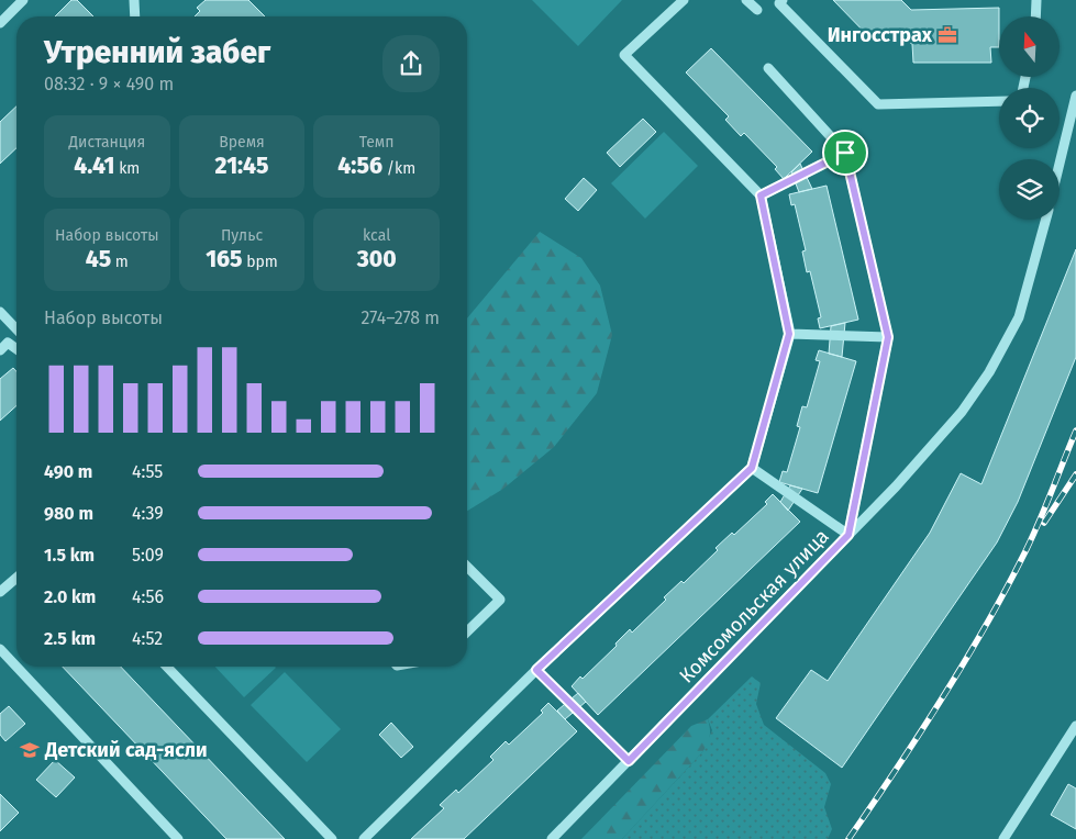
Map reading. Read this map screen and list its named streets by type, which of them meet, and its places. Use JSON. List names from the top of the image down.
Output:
{
  "streets": {
    "street": ["Комсомольская улица"]
  },
  "places": {
    "office": ["Ингосстрах"],
    "school or university": ["Детский сад-ясли"]
  },
  "north": "top",
  "page": {
    "heading": ["Утренний забег", "08:32 · 9 × 490 m"],
    "stats": [
      ["Дистанция", "4.41 km"],
      ["Время", "21:45"],
      ["Темп", "4:56 /km"],
      ["Набор высоты", "45 m"],
      ["Пульс", "165 bpm"],
      ["kcal", "300"]
    ],
    "chart": ["Набор высоты", "274–278 m"],
    "list": [
      {
        "name": "490 m",
        "note": "4:55"
      },
      {
        "name": "980 m",
        "note": "4:39"
      },
      {
        "name": "1.5 km",
        "note": "5:09"
      },
      {
        "name": "2.0 km",
        "note": "4:56"
      },
      {
        "name": "2.5 km",
        "note": "4:52"
      }
    ]
  }
}
